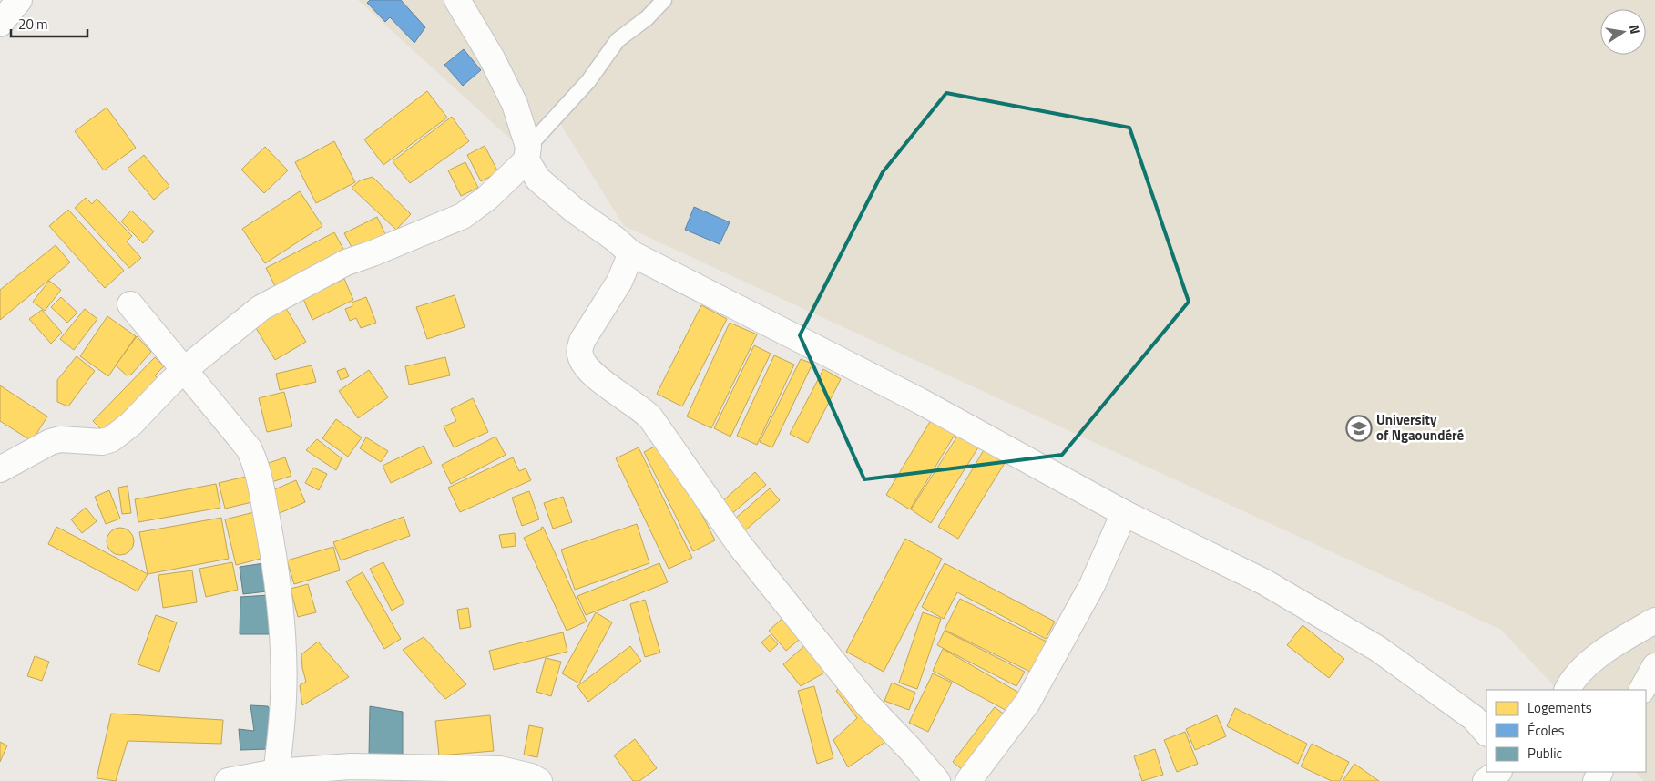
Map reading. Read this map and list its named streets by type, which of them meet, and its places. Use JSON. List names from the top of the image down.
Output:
{
  "places": {
    "school or university": ["University of Ngaoundéré"]
  },
  "legend": ["Logements", "Écoles", "Public"],
  "scale_bar": "20 m",
  "north": "right"
}
